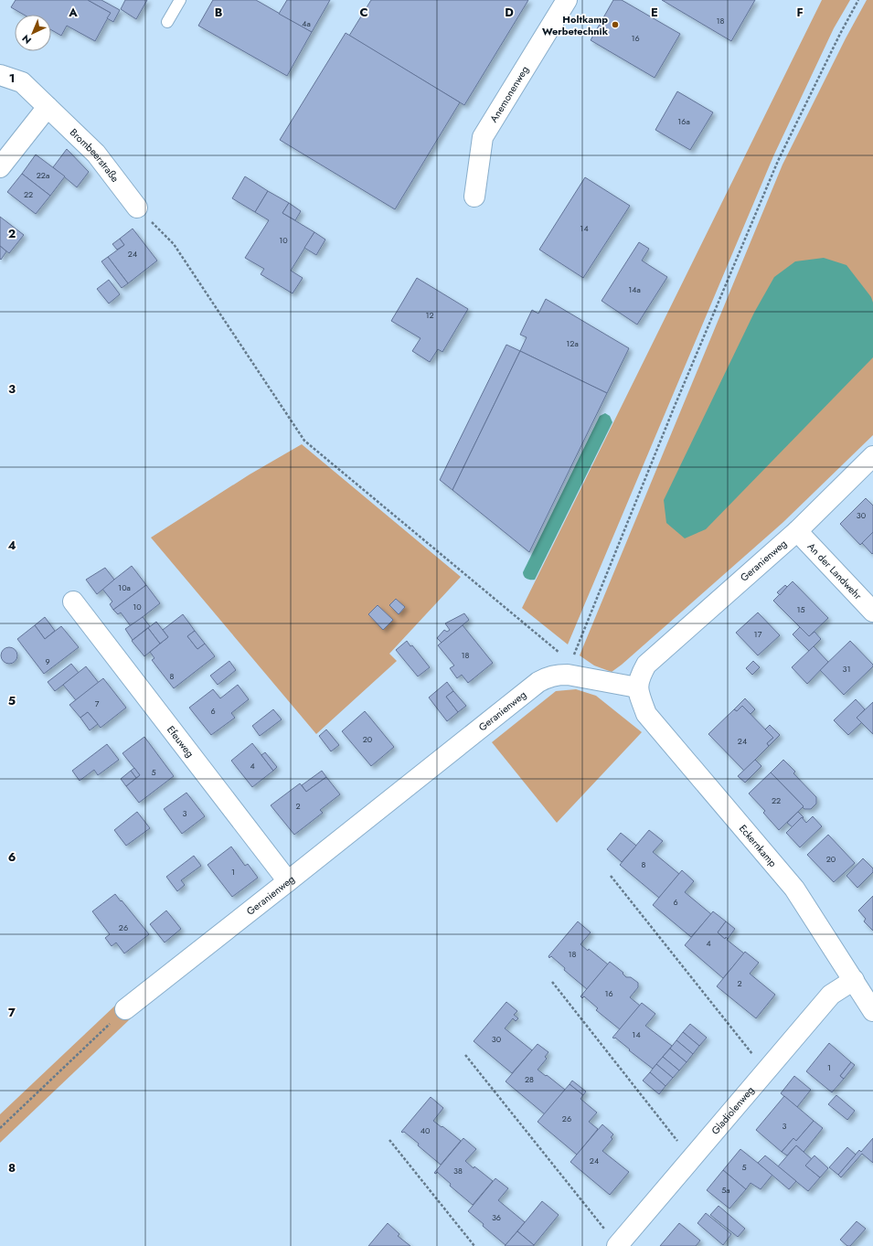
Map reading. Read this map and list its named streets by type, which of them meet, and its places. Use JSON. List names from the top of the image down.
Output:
{
  "streets": {
    "street": [
      "Anemonenweg",
      "Brombeerstraße",
      "Geranienweg",
      "An der Landwehr",
      "Efeuweg",
      "Eckernkamp",
      "Gladiolenweg"
    ]
  },
  "crossings": [
    ["Geranienweg", "An der Landwehr"],
    ["Geranienweg", "Efeuweg"],
    ["Geranienweg", "Eckernkamp"],
    ["Eckernkamp", "Gladiolenweg"]
  ],
  "places": ["Holtkamp Werbetechnik"],
  "house_numbers": [
    "18",
    "4a",
    "16",
    "16a",
    "22a",
    "22",
    "14",
    "10",
    "24",
    "14a",
    "12",
    "12a",
    "30",
    "10a",
    "10",
    "15",
    "17",
    "18",
    "9",
    "31",
    "8",
    "7",
    "6",
    "20",
    "24",
    "4",
    "5",
    "22",
    "2",
    "3",
    "20",
    "8",
    "1",
    "6",
    "26",
    "4",
    "18",
    "2",
    "16",
    "14",
    "30",
    "1",
    "28",
    "26",
    "3",
    "40",
    "24",
    "5",
    "38",
    "5a",
    "36"
  ],
  "north": "bottom left",
  "grid": {
    "columns": [
      "A",
      "B",
      "C",
      "D",
      "E",
      "F"
    ],
    "rows": [
      "1",
      "2",
      "3",
      "4",
      "5",
      "6",
      "7",
      "8"
    ]
  }
}
